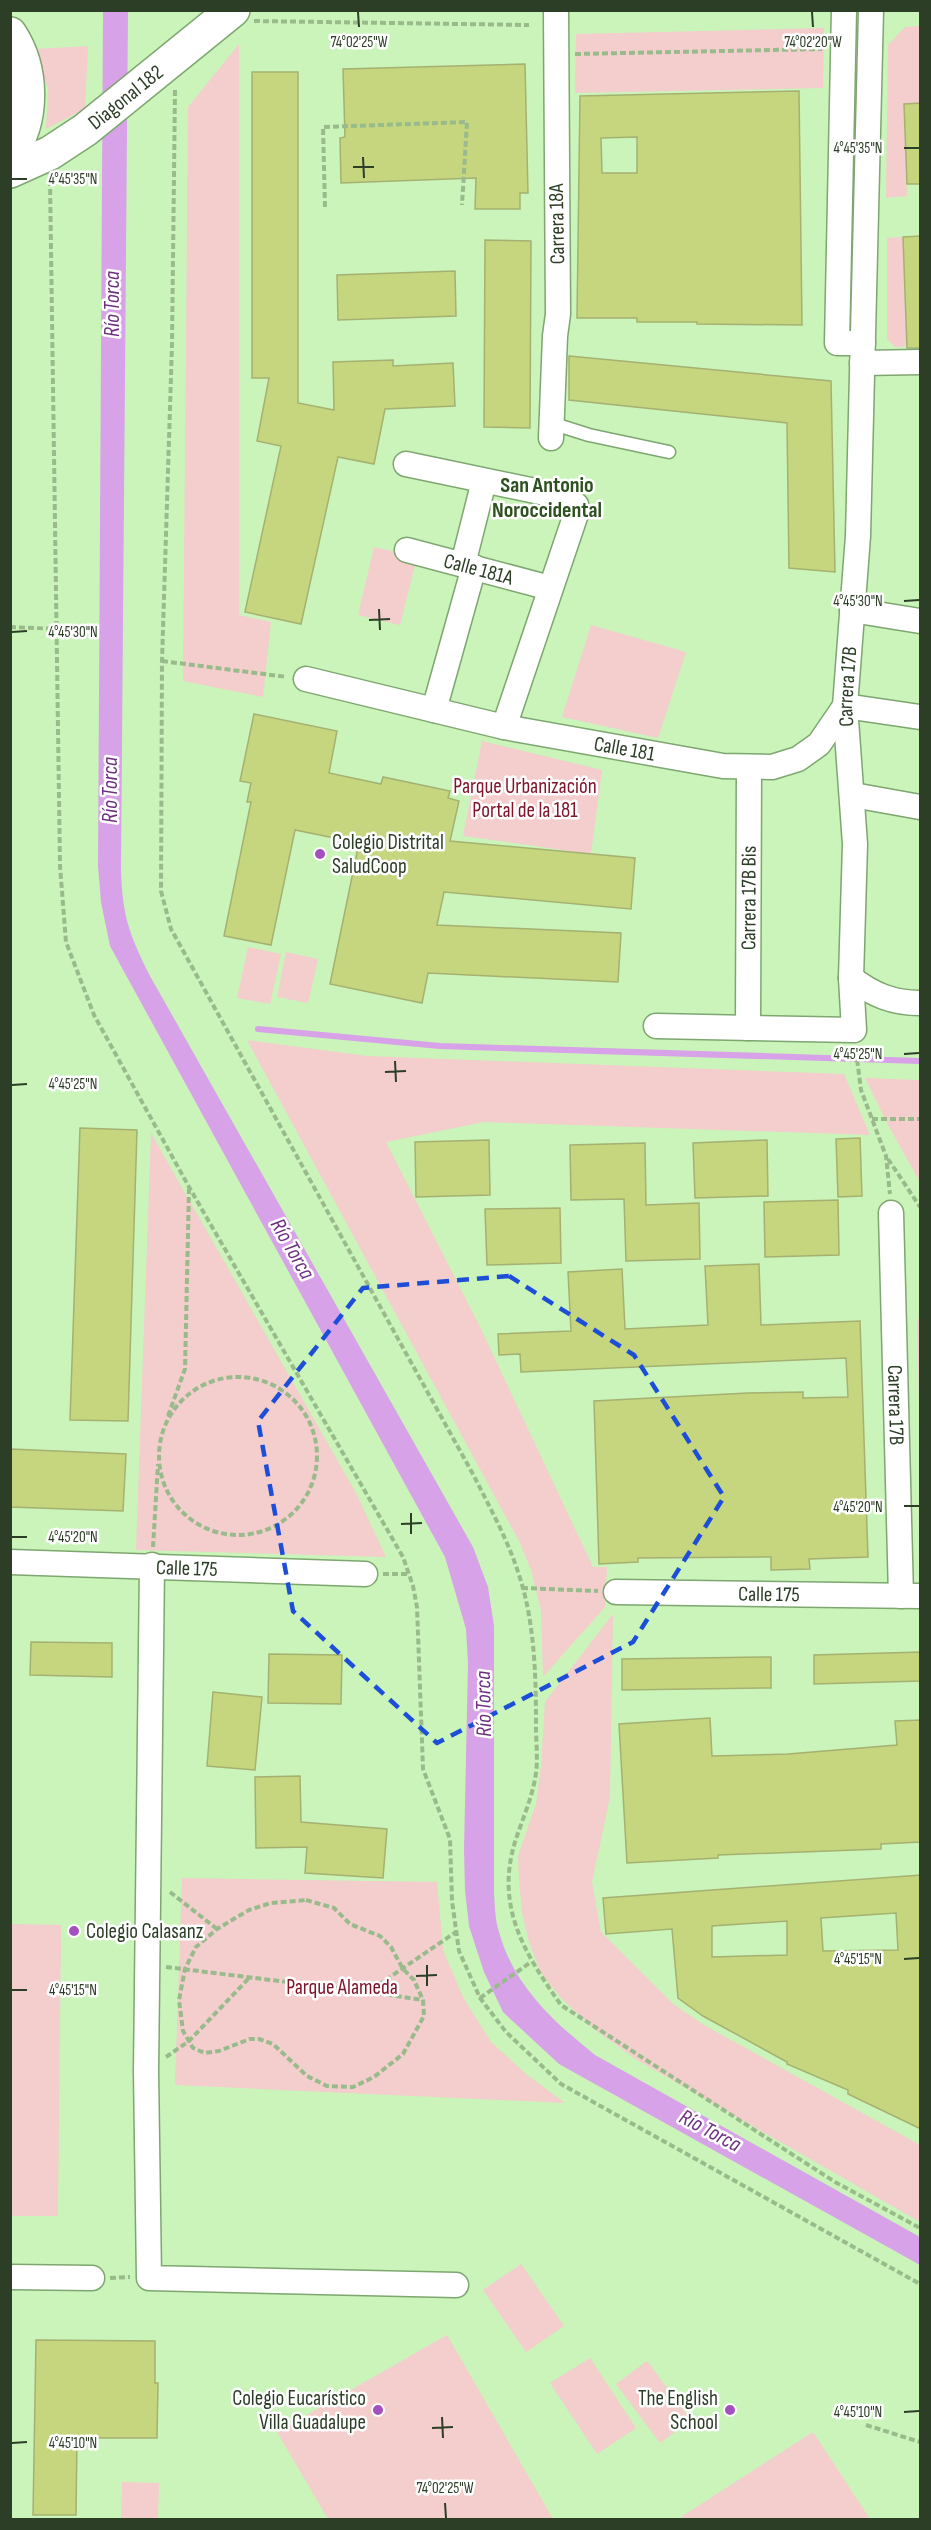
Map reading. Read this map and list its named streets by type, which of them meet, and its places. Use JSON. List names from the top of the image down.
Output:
{
  "streets": {
    "street": [
      "Diagonal 182",
      "Carrera 18A",
      "Calle 181A",
      "Carrera 17B",
      "Calle 181",
      "Carrera 17B Bis",
      "Calle 175"
    ]
  },
  "crossings": [
    ["Carrera 17B", "Calle 181"],
    ["Carrera 17B", "Calle 175"],
    ["Calle 181", "Carrera 17B Bis"]
  ],
  "districts": ["San Antonio Noroccidental"],
  "water": ["Río Torca"],
  "parks": ["Parque Urbanización Portal de la 181", "Parque Alameda"],
  "places": [
    "Colegio Distrital SaludCoop",
    "Colegio Calasanz",
    "Colegio Eucarístico Villa Guadalupe",
    "The English School"
  ],
  "coordinates": [
    "74°02'25\"W",
    "74°02'20\"W",
    "4°45'35\"N",
    "4°45'30\"N",
    "4°45'25\"N",
    "4°45'20\"N",
    "4°45'15\"N",
    "4°45'10\"N"
  ]
}
